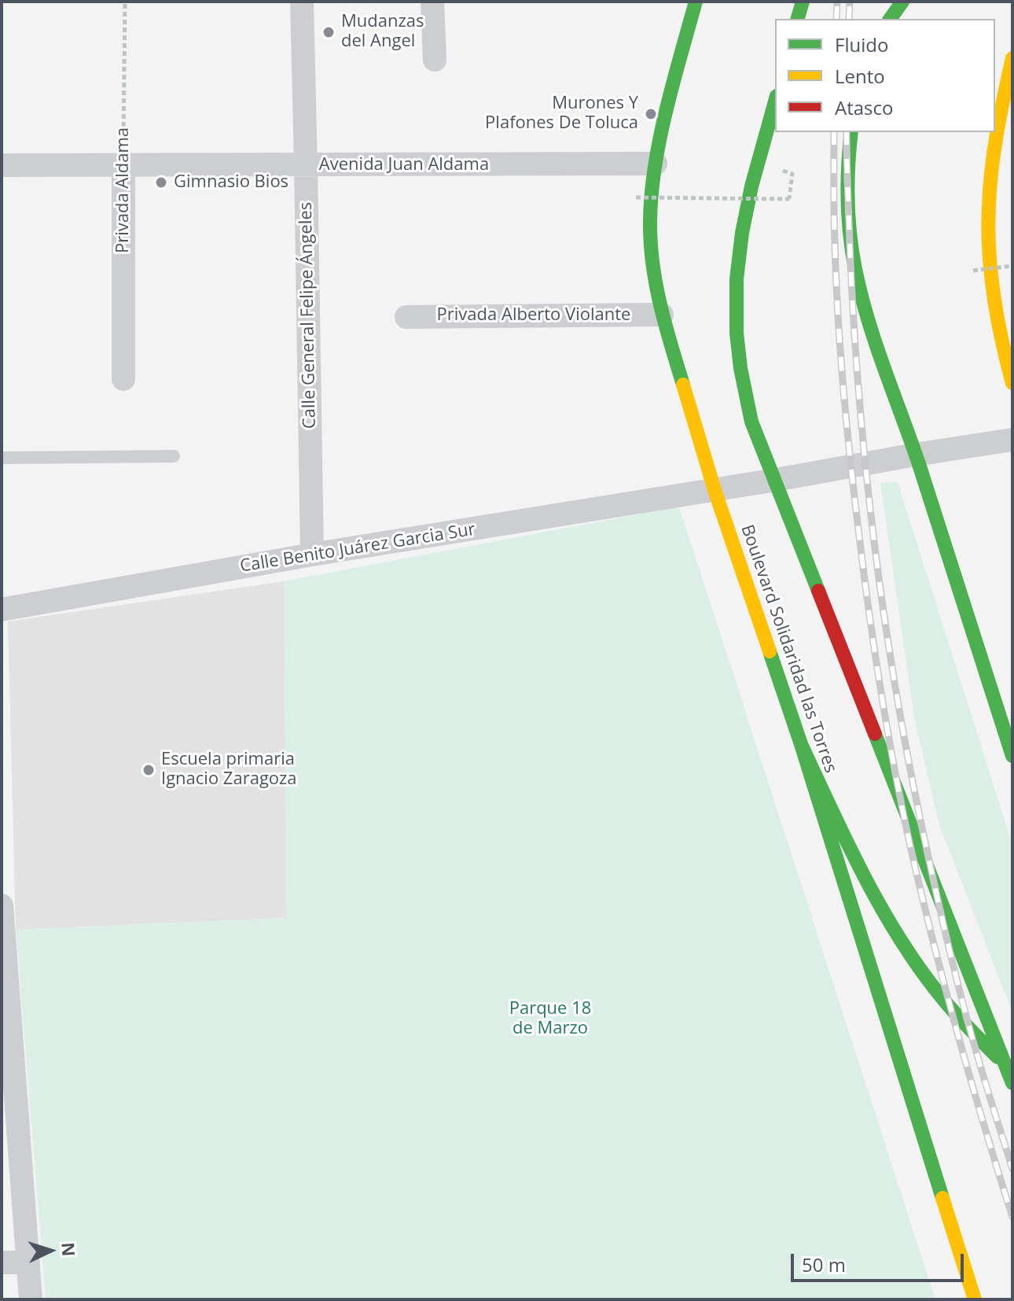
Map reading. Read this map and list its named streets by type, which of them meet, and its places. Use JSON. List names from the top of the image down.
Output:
{
  "streets": {
    "main road": ["Boulevard Solidaridad las Torres"],
    "street": [
      "Avenida Juan Aldama",
      "Privada Aldama",
      "Calle General Felipe Ángeles",
      "Privada Alberto Violante",
      "Calle Benito Juárez Garcia Sur"
    ]
  },
  "crossings": [
    ["Avenida Juan Aldama", "Privada Aldama"],
    ["Avenida Juan Aldama", "Calle General Felipe Ángeles"],
    ["Avenida Juan Aldama", "Boulevard Solidaridad las Torres"],
    ["Calle General Felipe Ángeles", "Calle Benito Juárez Garcia Sur"],
    ["Privada Alberto Violante", "Boulevard Solidaridad las Torres"],
    ["Calle Benito Juárez Garcia Sur", "Boulevard Solidaridad las Torres"]
  ],
  "parks": ["Parque 18 de Marzo"],
  "places": [
    "Mudanzas del Angel",
    "Murones Y Plafones De Toluca",
    "Gimnasio Bios",
    "Escuela primaria Ignacio Zaragoza"
  ],
  "legend": ["Fluido", "Lento", "Atasco"],
  "scale_bar": "50 m",
  "north": "right"
}
